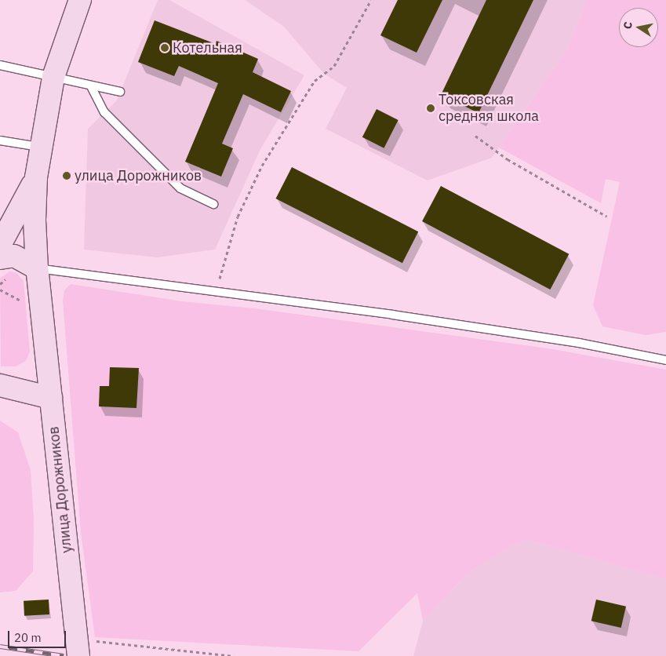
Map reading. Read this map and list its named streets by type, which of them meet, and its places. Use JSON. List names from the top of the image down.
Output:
{
  "streets": {
    "main road": ["улица Дорожников"]
  },
  "places": ["Котельная", "Токсовская средняя школа", "улица Дорожников"],
  "scale_bar": "20 m",
  "north": "left"
}
